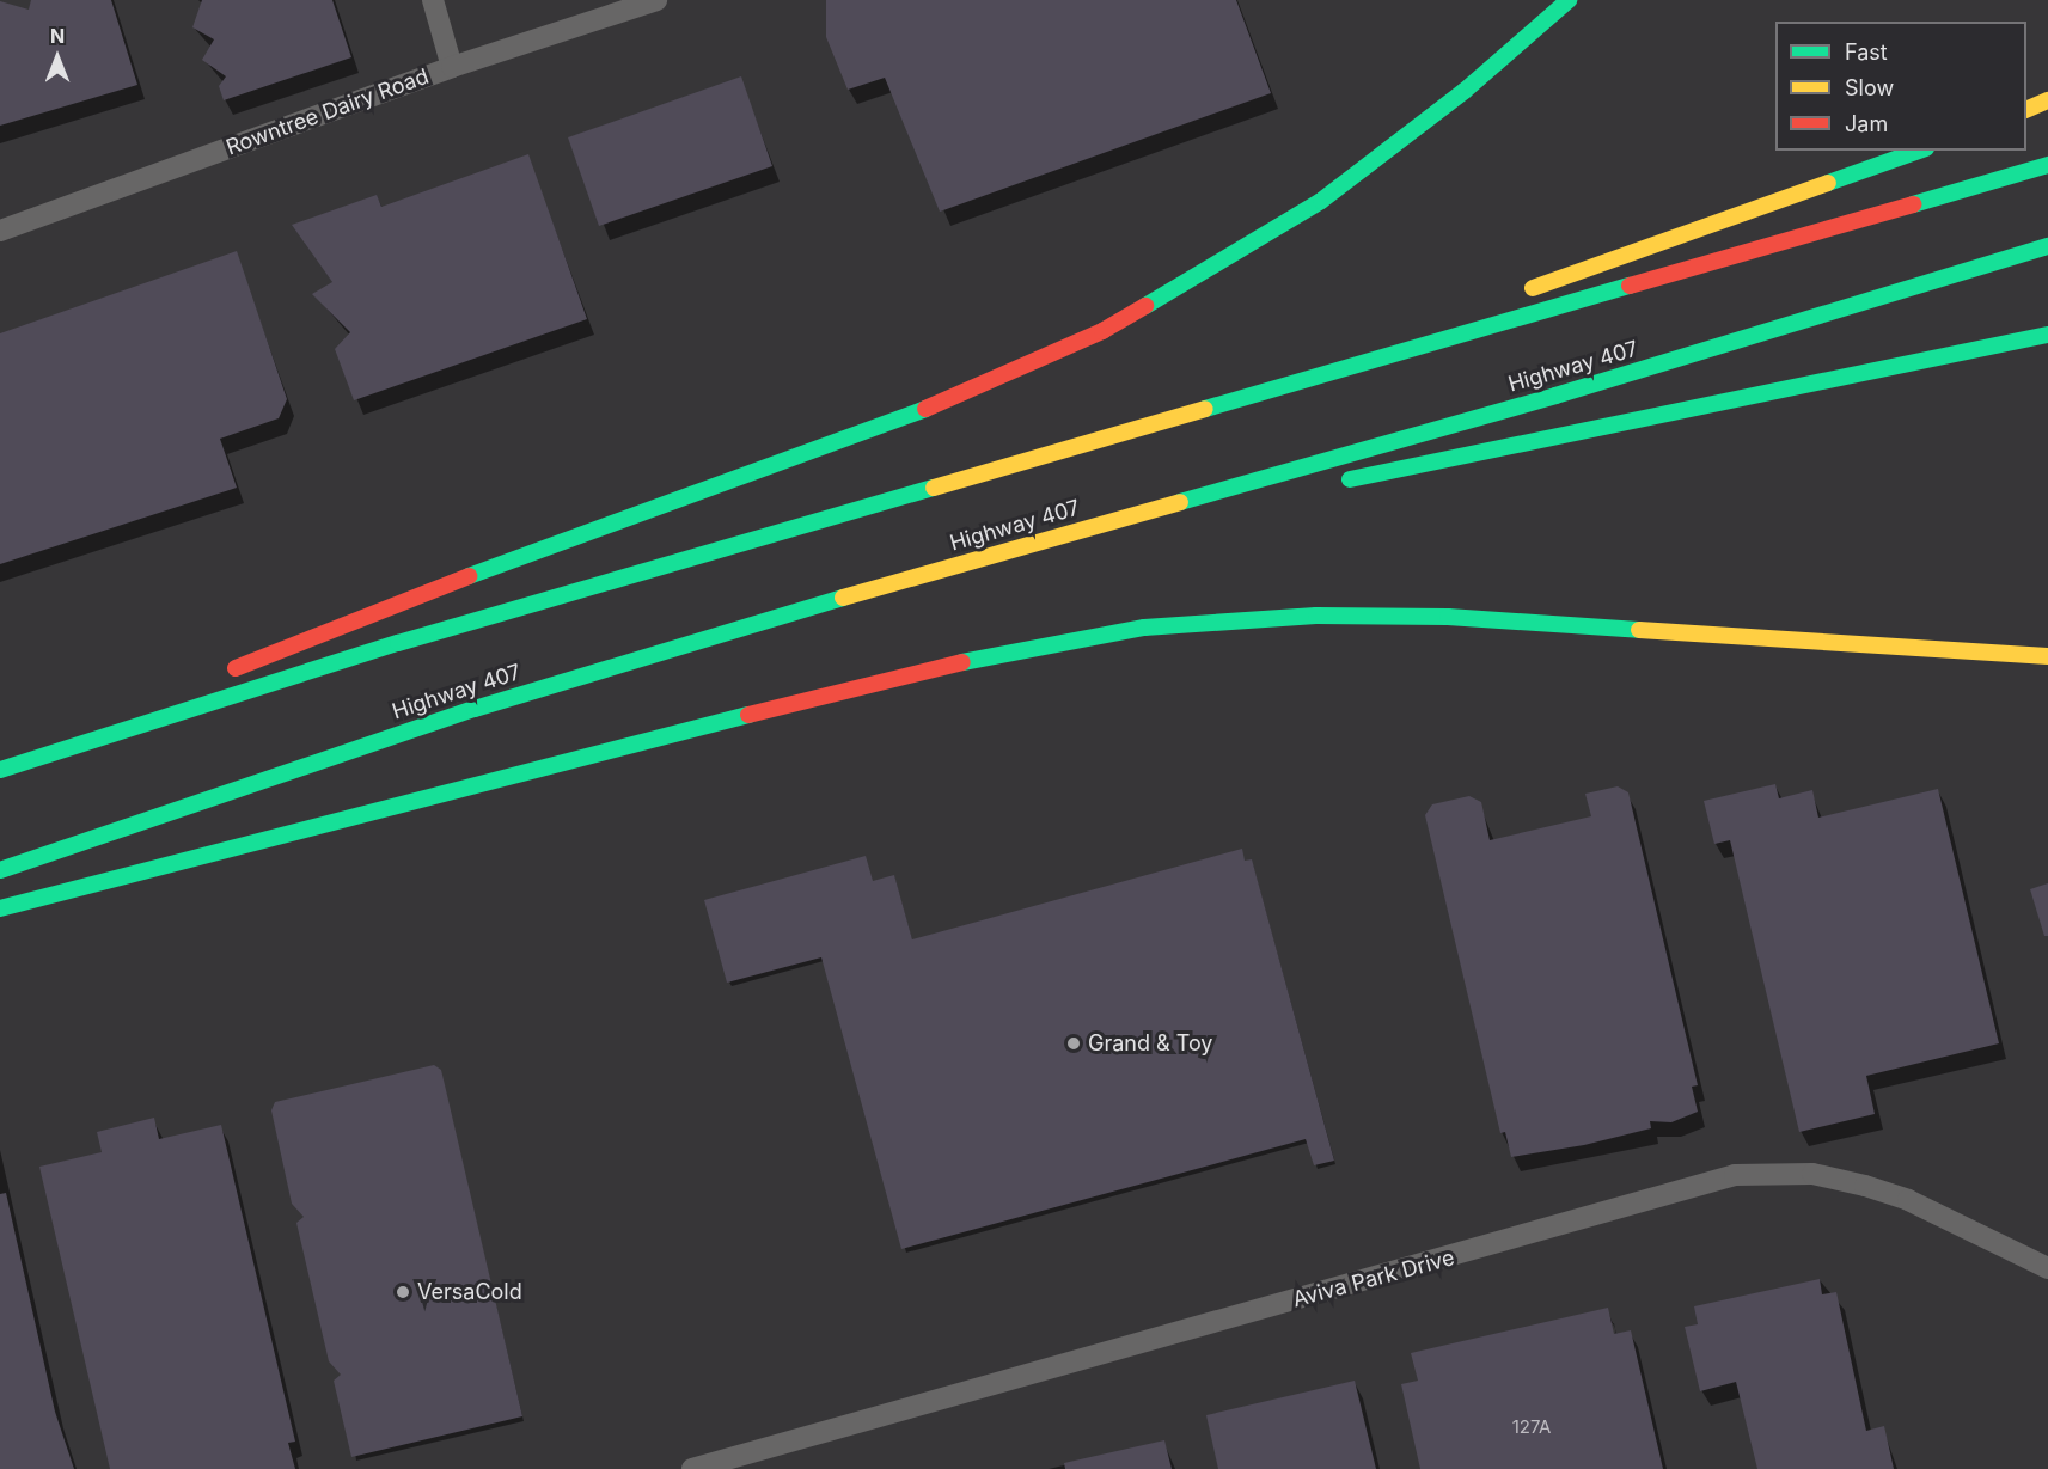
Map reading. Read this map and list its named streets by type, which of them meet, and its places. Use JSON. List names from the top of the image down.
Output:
{
  "streets": {
    "highway": ["Highway 407"],
    "street": ["Rowntree Dairy Road", "Aviva Park Drive"]
  },
  "places": ["Grand & Toy", "VersaCold"],
  "house_numbers": ["127A"],
  "legend": ["Fast", "Slow", "Jam"],
  "north": "top"
}
